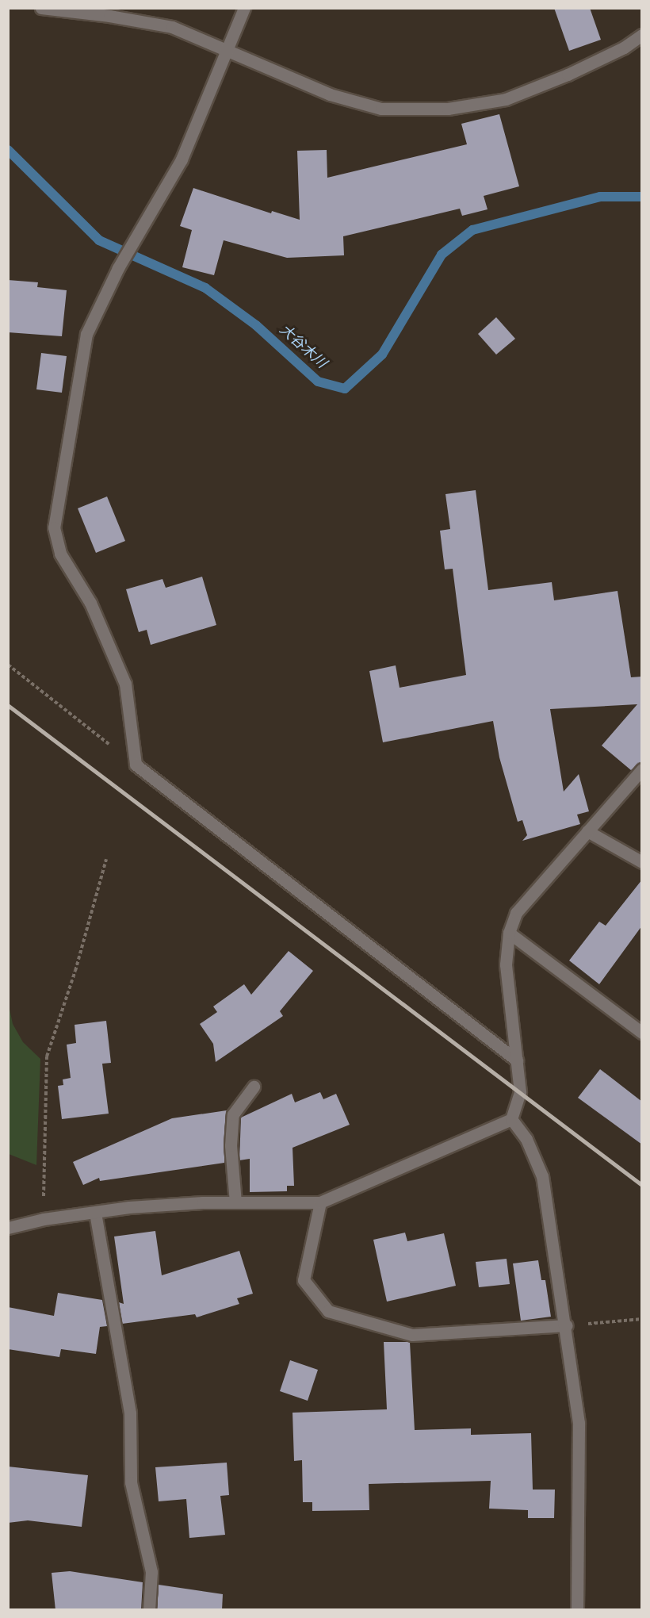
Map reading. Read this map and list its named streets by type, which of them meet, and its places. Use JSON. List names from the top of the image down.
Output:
{
  "water": ["大谷木川"]
}
